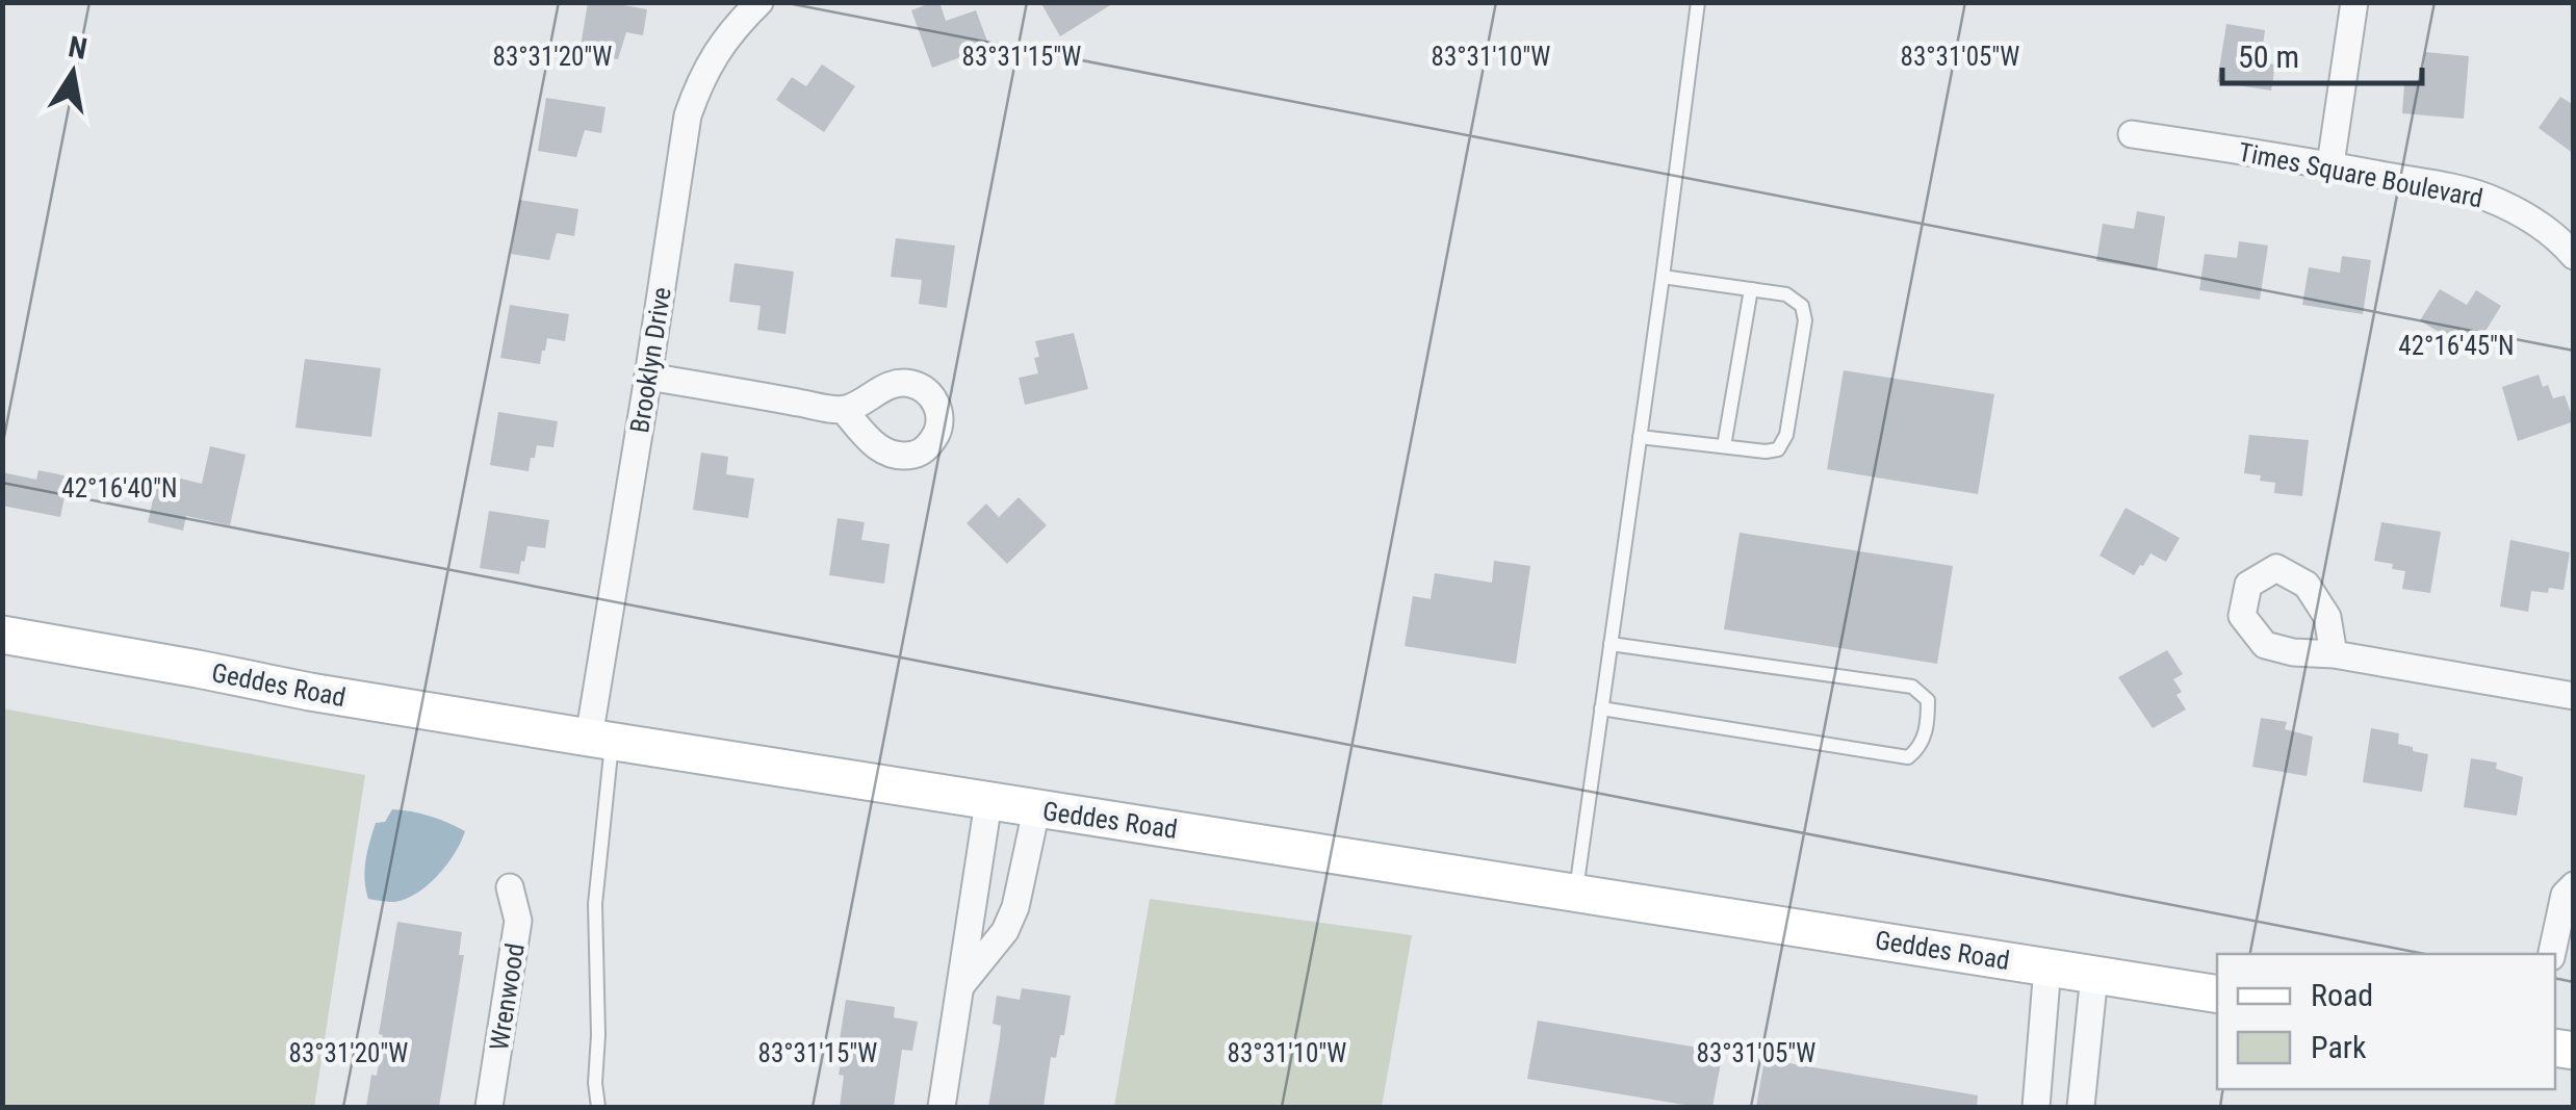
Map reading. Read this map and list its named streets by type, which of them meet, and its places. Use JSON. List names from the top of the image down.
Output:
{
  "streets": {
    "main road": ["Geddes Road"],
    "street": ["Times Square Boulevard", "Brooklyn Drive", "Wrenwood"]
  },
  "crossings": [
    ["Brooklyn Drive", "Geddes Road"]
  ],
  "legend": ["Road", "Park"],
  "scale_bar": "50 m",
  "north": "top",
  "coordinates": [
    "83°31'20\"W",
    "83°31'15\"W",
    "83°31'10\"W",
    "83°31'05\"W",
    "42°16'45\"N",
    "42°16'40\"N"
  ]
}
